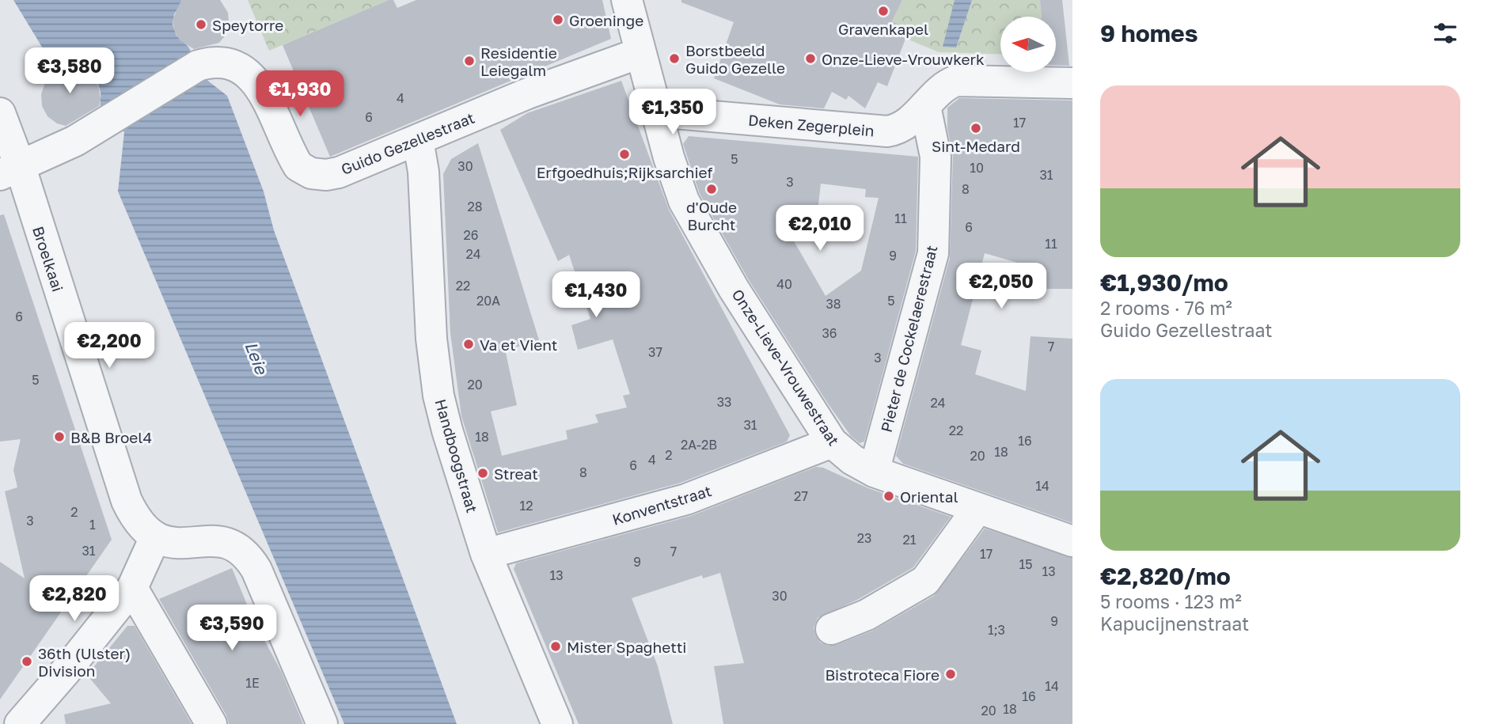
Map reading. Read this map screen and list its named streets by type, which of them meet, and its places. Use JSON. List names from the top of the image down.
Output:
{
  "streets": {
    "street": [
      "Deken Zegerplein",
      "Guido Gezellestraat",
      "Broelkaai",
      "Pieter de Cockelaerestraat",
      "Onze-Lieve-Vrouwestraat",
      "Handboogstraat",
      "Konventstraat"
    ]
  },
  "crossings": [
    ["Deken Zegerplein", "Pieter de Cockelaerestraat"],
    ["Deken Zegerplein", "Onze-Lieve-Vrouwestraat"],
    ["Guido Gezellestraat", "Broelkaai"],
    ["Guido Gezellestraat", "Onze-Lieve-Vrouwestraat"],
    ["Guido Gezellestraat", "Handboogstraat"],
    ["Pieter de Cockelaerestraat", "Onze-Lieve-Vrouwestraat"],
    ["Onze-Lieve-Vrouwestraat", "Konventstraat"],
    ["Handboogstraat", "Konventstraat"]
  ],
  "water": ["Leie"],
  "places": [
    "Gravenkapel",
    "Groeninge",
    "Speytorre",
    "Borstbeeld Guido Gezelle",
    "Onze-Lieve-Vrouwkerk",
    "Residentie Leiegalm",
    "Sint-Medard",
    "Erfgoedhuis;Rijksarchief",
    "d'Oude Burcht",
    "Va et Vient",
    "B&B Broel4",
    "Streat",
    "Oriental",
    "Mister Spaghetti",
    "36th (Ulster) Division",
    "Bistroteca Fiore"
  ],
  "house_numbers": [
    "4",
    "6",
    "17",
    "5",
    "30",
    "10",
    "31",
    "3",
    "8",
    "28",
    "11",
    "6",
    "26",
    "11",
    "24",
    "9",
    "40",
    "22",
    "20A",
    "5",
    "38",
    "6",
    "36",
    "7",
    "37",
    "3",
    "5",
    "20",
    "33",
    "24",
    "31",
    "22",
    "18",
    "16",
    "2A-2B",
    "18",
    "2",
    "20",
    "4",
    "6",
    "8",
    "14",
    "27",
    "12",
    "2",
    "3",
    "1",
    "23",
    "21",
    "31",
    "7",
    "17",
    "9",
    "15",
    "13",
    "13",
    "30",
    "9",
    "1;3",
    "1E",
    "14",
    "16",
    "18",
    "20"
  ],
  "north": "left",
  "page": {
    "heading": "9 homes",
    "price": [
      "€3,580",
      "€1,930",
      "€1,350",
      "€2,010",
      "€2,050",
      "€1,430",
      "€2,200",
      "€2,820",
      "€3,590"
    ],
    "list": [
      {
        "name": "€1,930/mo",
        "note": "2 rooms · 76 m² · Guido Gezellestraat"
      },
      {
        "name": "€2,820/mo",
        "note": "5 rooms · 123 m² · Kapucijnenstraat"
      }
    ]
  }
}
